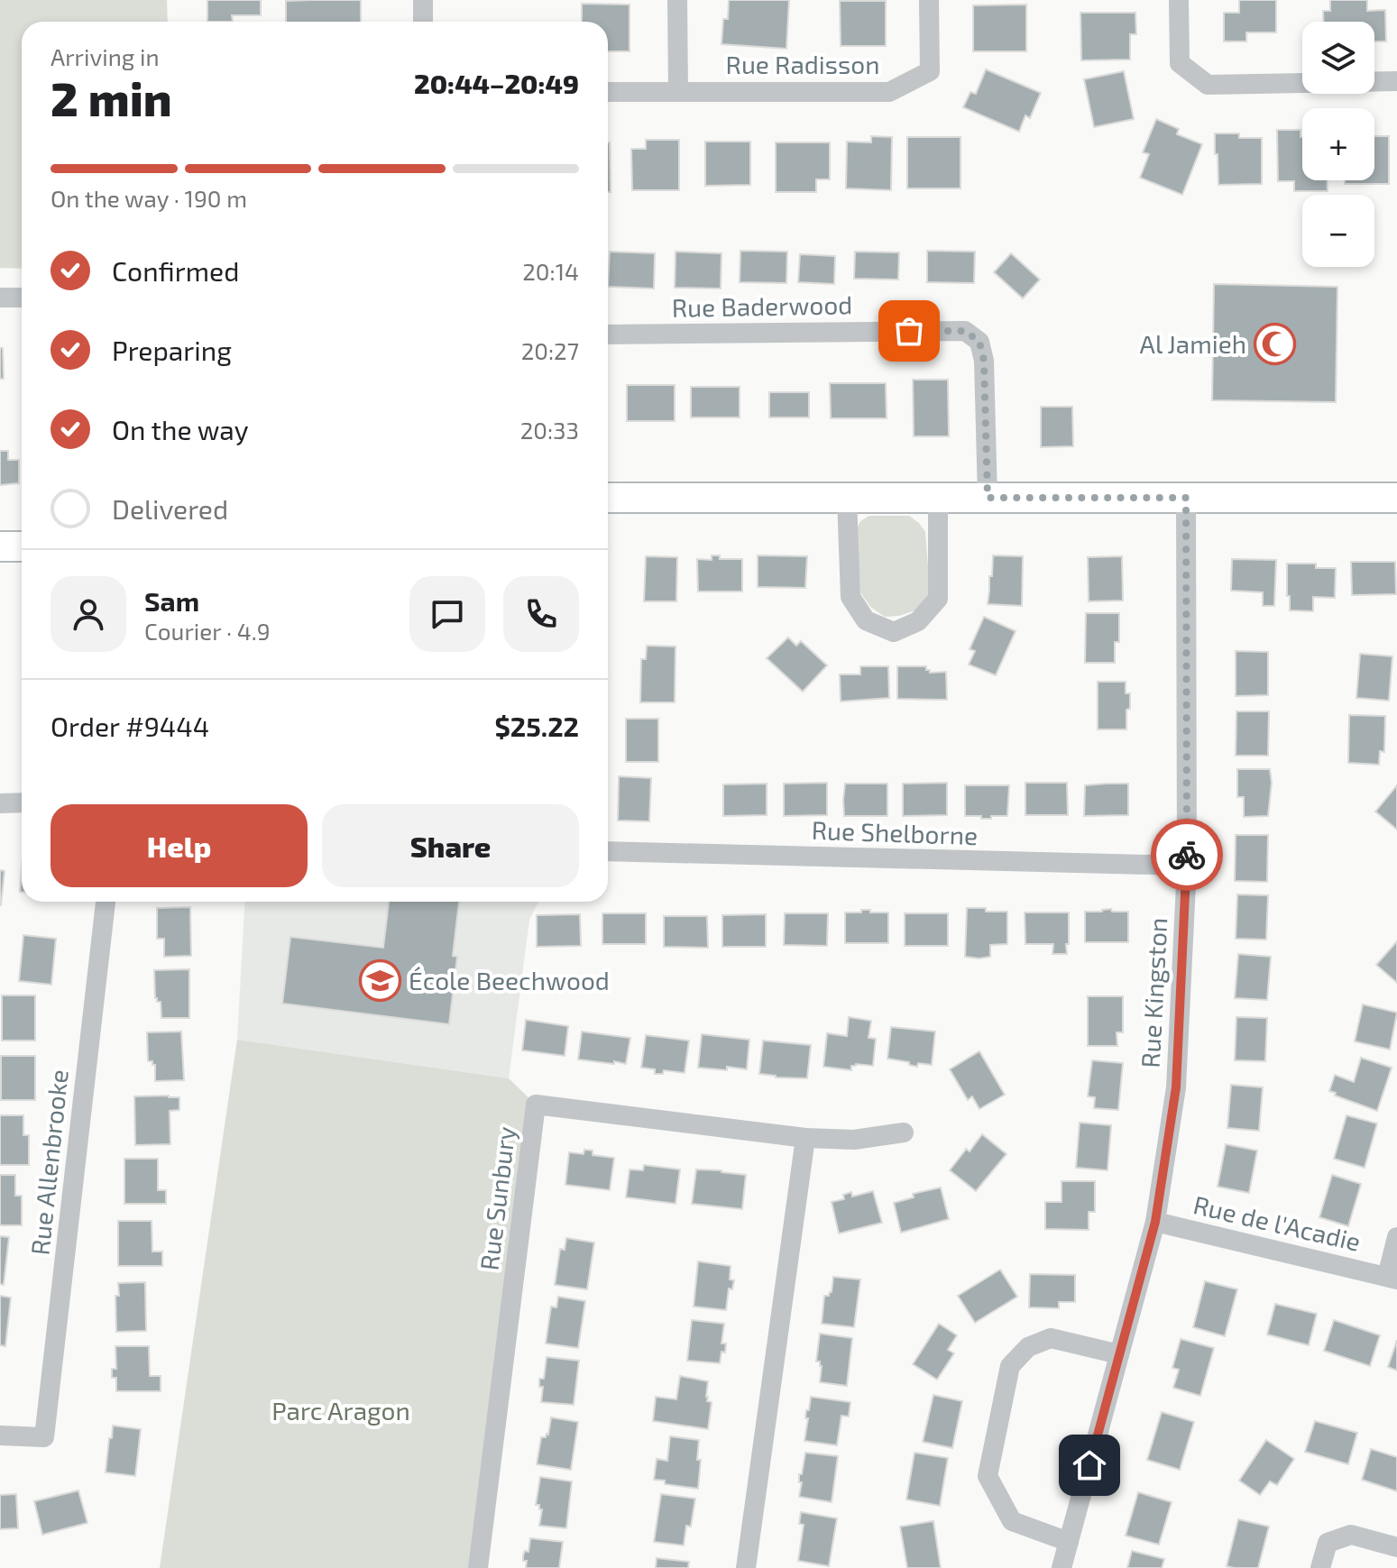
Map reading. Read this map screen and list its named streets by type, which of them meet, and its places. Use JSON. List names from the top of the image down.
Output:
{
  "streets": {
    "street": [
      "Rue Radisson",
      "Rue Baderwood",
      "Rue Shelborne",
      "Rue Kingston",
      "Rue Allenbrooke",
      "Rue Sunbury",
      "Rue de l'Acadie"
    ]
  },
  "crossings": [
    ["Rue Shelborne", "Rue Kingston"],
    ["Rue Kingston", "Rue de l'Acadie"]
  ],
  "parks": ["Parc Aragon"],
  "places": {
    "mosque": ["Al Jamieh"],
    "school or university": ["École Beechwood"]
  },
  "page": {
    "map_buttons": ["+", "−"],
    "heading": ["2 min", "Arriving in", "20:44–20:49"],
    "panel": [
      "Sam",
      "Courier · 4.9",
      "Order #9444",
      "$25.22"
    ],
    "bar": "On the way · 190 m",
    "list": [
      ["Confirmed", "20:14"],
      ["Preparing", "20:27"],
      ["On the way", "20:33"],
      "Delivered"
    ],
    "buttons": ["Help", "Share"]
  }
}
